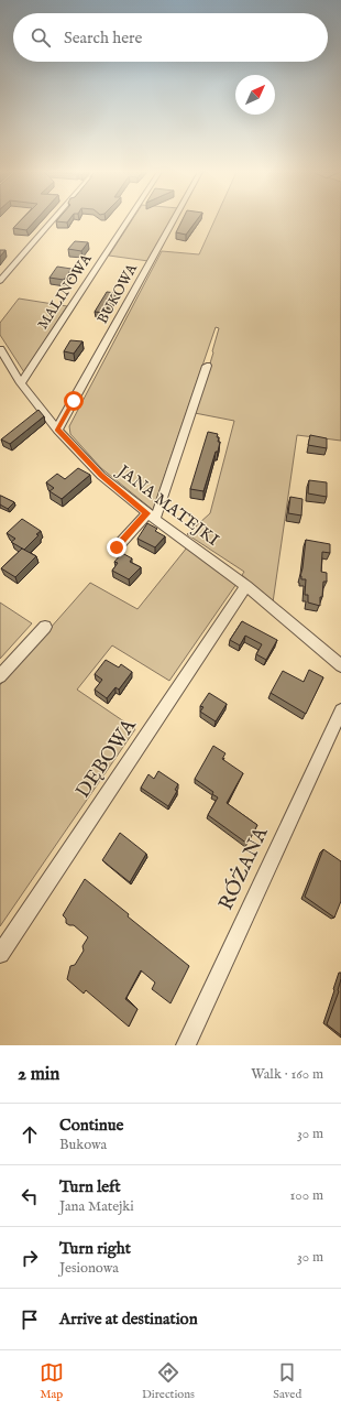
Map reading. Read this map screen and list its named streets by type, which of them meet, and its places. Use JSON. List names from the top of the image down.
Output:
{
  "streets": {
    "street": [
      "MALINOWA",
      "BUKOWA",
      "JANA MATEJKI",
      "DĘBOWA",
      "RÓŻANA"
    ]
  },
  "crossings": [
    ["MALINOWA", "JANA MATEJKI"],
    ["BUKOWA", "JANA MATEJKI"],
    ["JANA MATEJKI", "DĘBOWA"]
  ],
  "north": "top right",
  "page": {
    "search": "Search here",
    "heading": ["2 min", "Walk · 160 m"],
    "list": [
      ["Continue", "Bukowa", "30 m"],
      ["Turn left", "Jana Matejki", "100 m"],
      ["Turn right", "Jesionowa", "30 m"],
      "Arrive at destination"
    ],
    "nav": ["Map", "Directions", "Saved"]
  }
}
